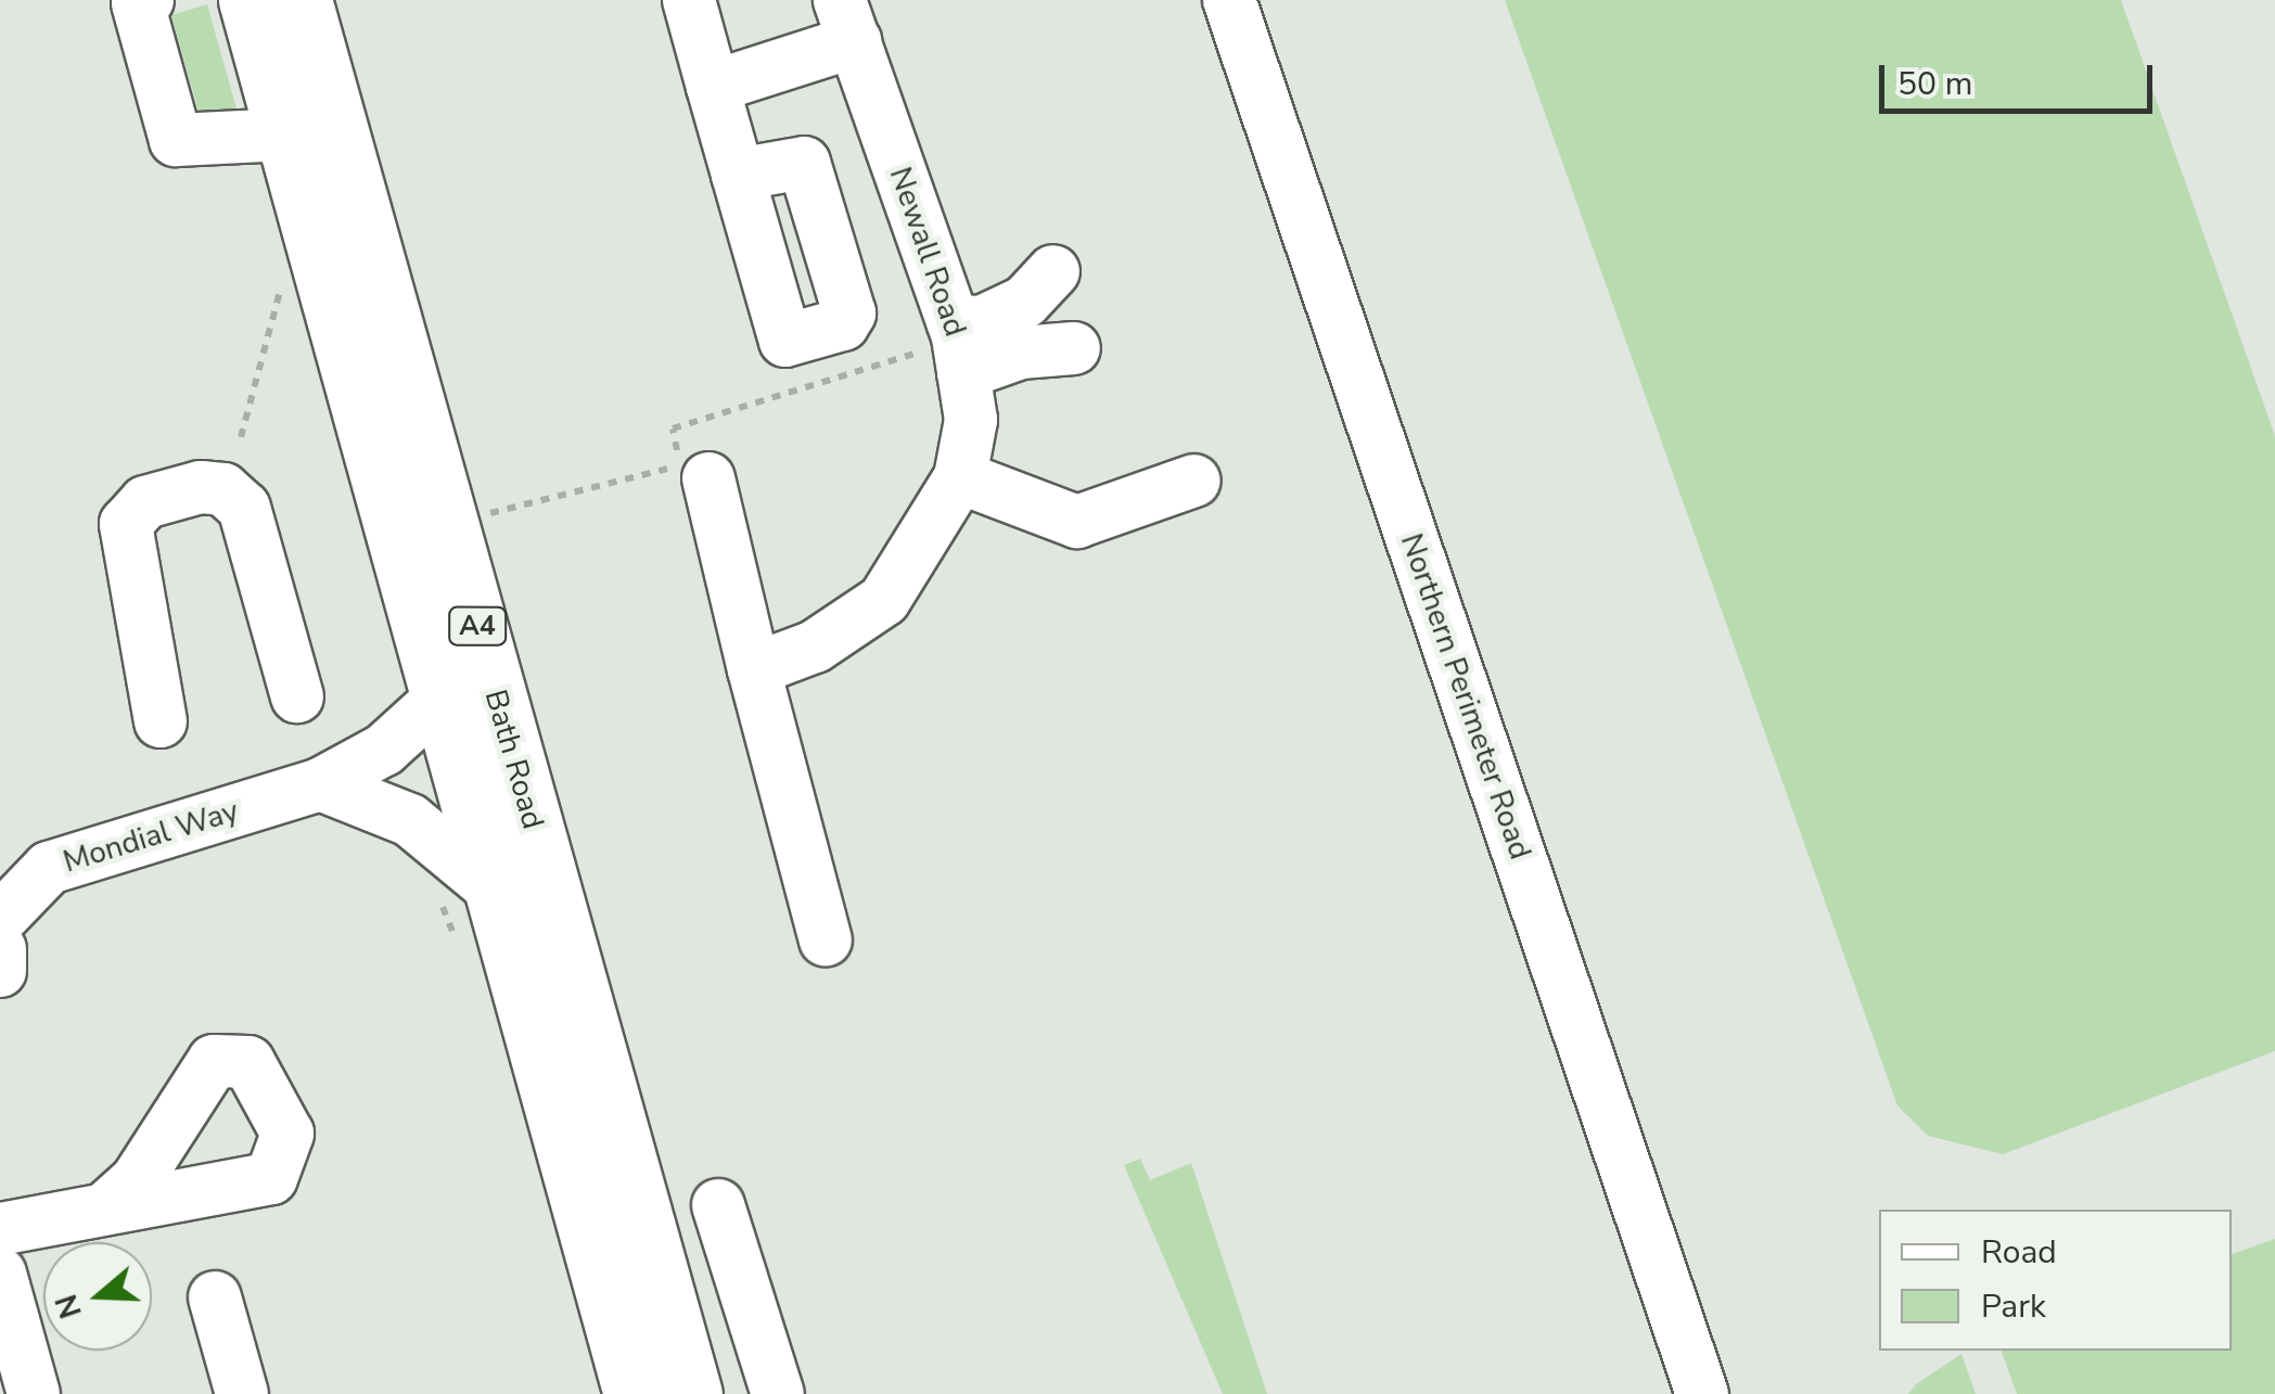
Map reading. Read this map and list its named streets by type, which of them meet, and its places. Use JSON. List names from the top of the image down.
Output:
{
  "streets": {
    "highway": ["A4", "Bath Road"],
    "street": ["Newall Road", "Northern Perimeter Road", "Mondial Way"]
  },
  "crossings": [
    ["Bath Road", "Mondial Way"]
  ],
  "legend": ["Road", "Park"],
  "scale_bar": "50 m",
  "north": "left"
}
